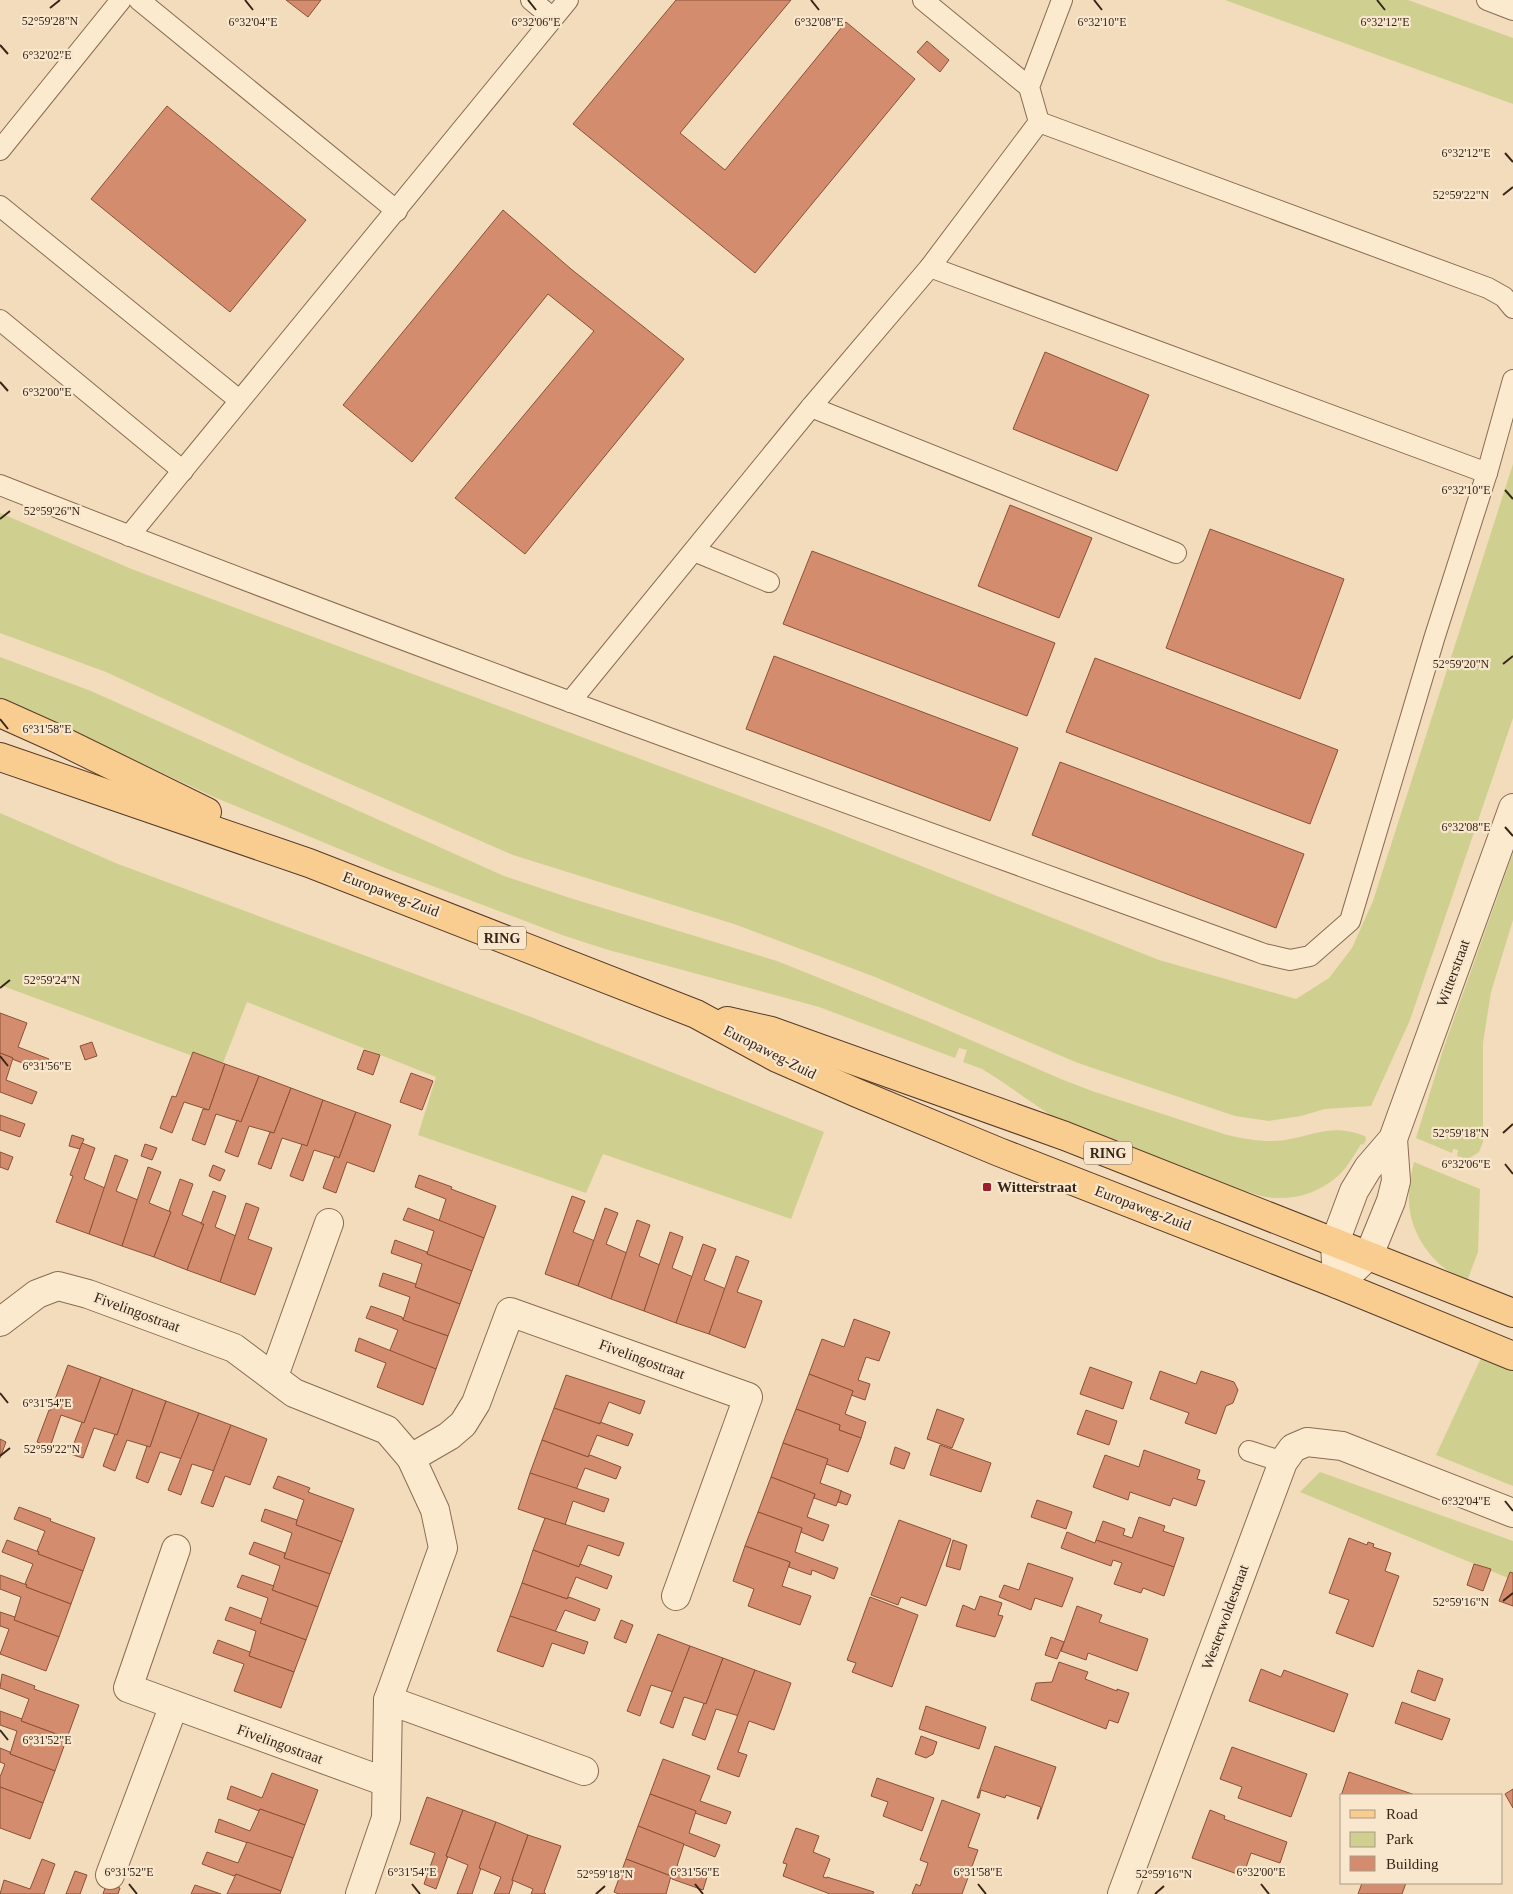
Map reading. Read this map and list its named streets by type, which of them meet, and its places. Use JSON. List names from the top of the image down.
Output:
{
  "streets": {
    "main road": ["Europaweg-Zuid", "RING"],
    "street": ["Witterstraat", "Fivelingostraat", "Westerwoldestraat"]
  },
  "crossings": [
    ["Europaweg-Zuid", "Witterstraat"]
  ],
  "places": {
    "transit": ["Witterstraat"]
  },
  "legend": ["Road", "Park", "Building"],
  "coordinates": [
    "52°59'28\"N",
    "6°32'06\"E",
    "6°32'04\"E",
    "6°32'08\"E",
    "6°32'10\"E",
    "6°32'12\"E",
    "6°32'02\"E",
    "52°59'22\"N",
    "6°32'00\"E",
    "52°59'26\"N",
    "52°59'20\"N",
    "6°31'58\"E",
    "52°59'24\"N",
    "6°31'56\"E",
    "52°59'18\"N",
    "6°31'54\"E",
    "52°59'16\"N",
    "6°31'52\"E"
  ]
}
